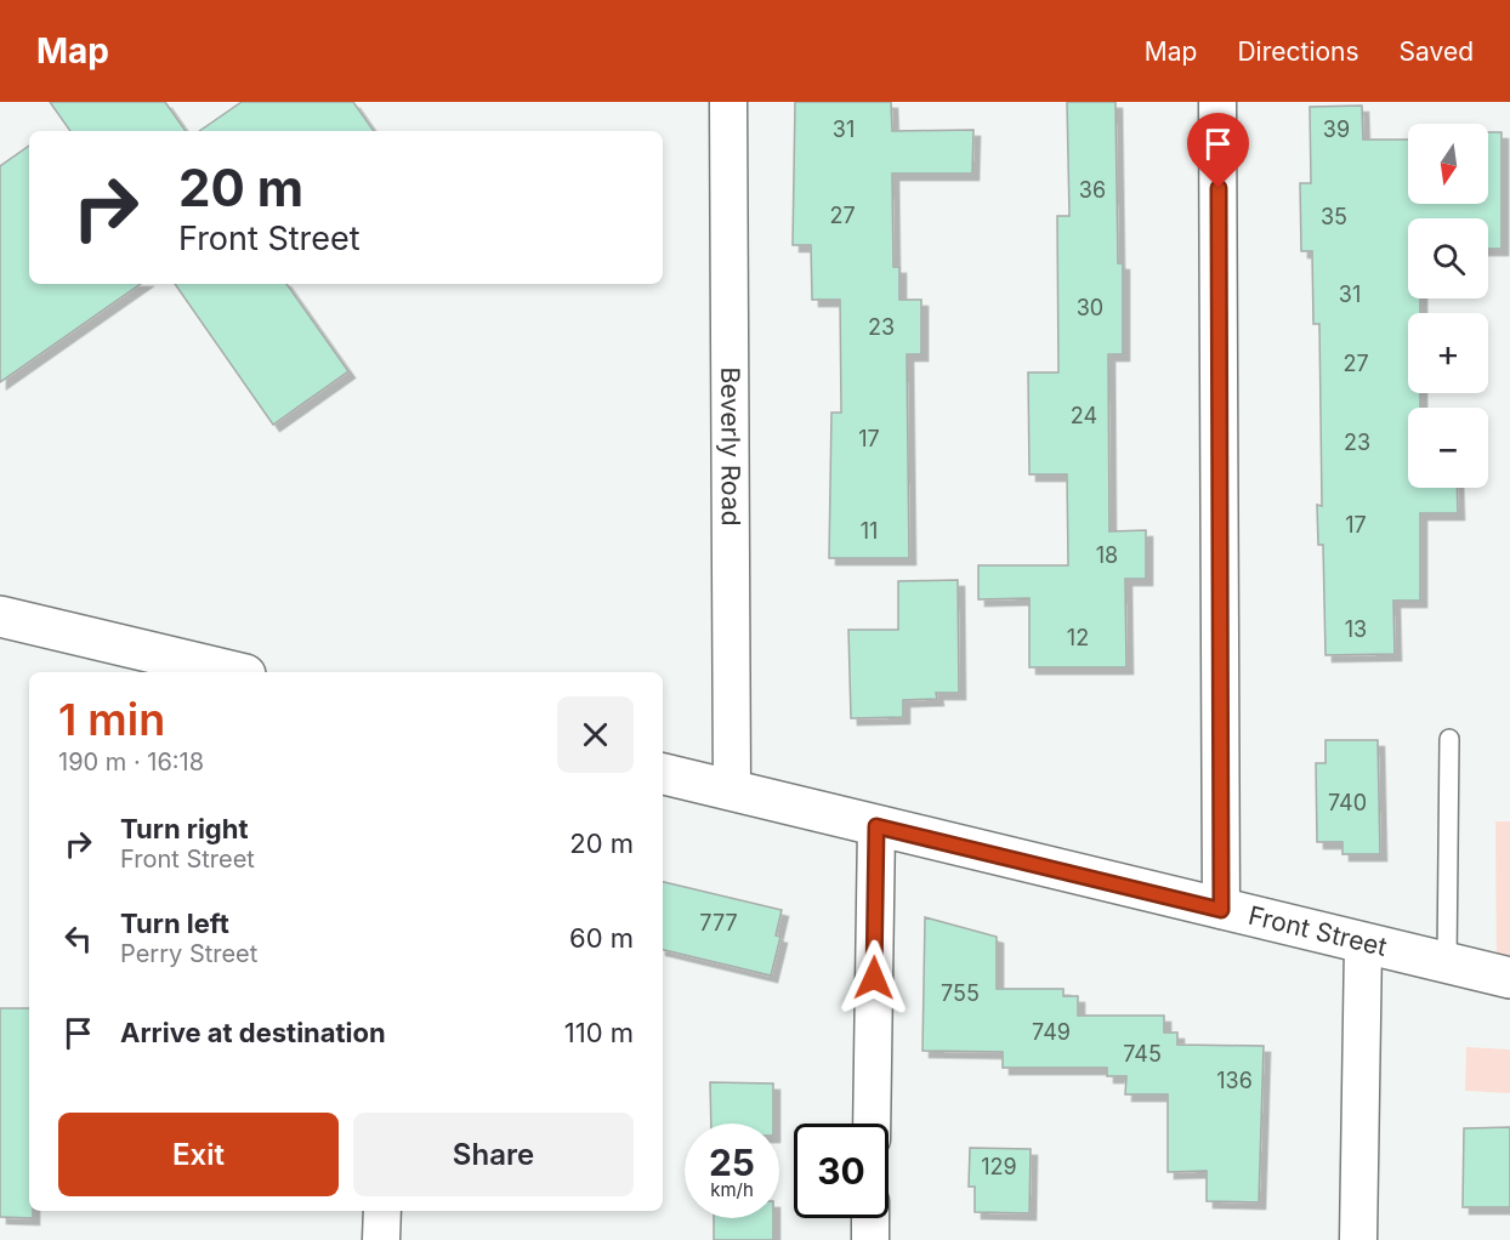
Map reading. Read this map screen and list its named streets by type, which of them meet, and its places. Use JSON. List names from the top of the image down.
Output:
{
  "streets": {
    "main road": ["Front Street"],
    "street": ["Beverly Road"]
  },
  "crossings": [
    ["Beverly Road", "Front Street"]
  ],
  "house_numbers": [
    "31",
    "39",
    "36",
    "27",
    "35",
    "31",
    "30",
    "23",
    "27",
    "24",
    "17",
    "23",
    "17",
    "11",
    "18",
    "13",
    "12",
    "740",
    "777",
    "755",
    "749",
    "745",
    "136",
    "129"
  ],
  "north": "bottom",
  "page": {
    "header": "Map",
    "nav": ["Map", "Directions", "Saved"],
    "map_buttons": ["+", "−"],
    "turn": ["20 m", "Front Street"],
    "heading": ["1 min", "190 m · 16:18"],
    "list": [
      {
        "name": "Turn right",
        "note": "Front Street",
        "value": "20 m"
      },
      {
        "name": "Turn left",
        "note": "Perry Street",
        "value": "60 m"
      },
      {
        "name": "Arrive at destination",
        "value": "110 m"
      }
    ],
    "buttons": ["Exit", "Share"],
    "speed": "25 km/h",
    "limit": "30"
  }
}
